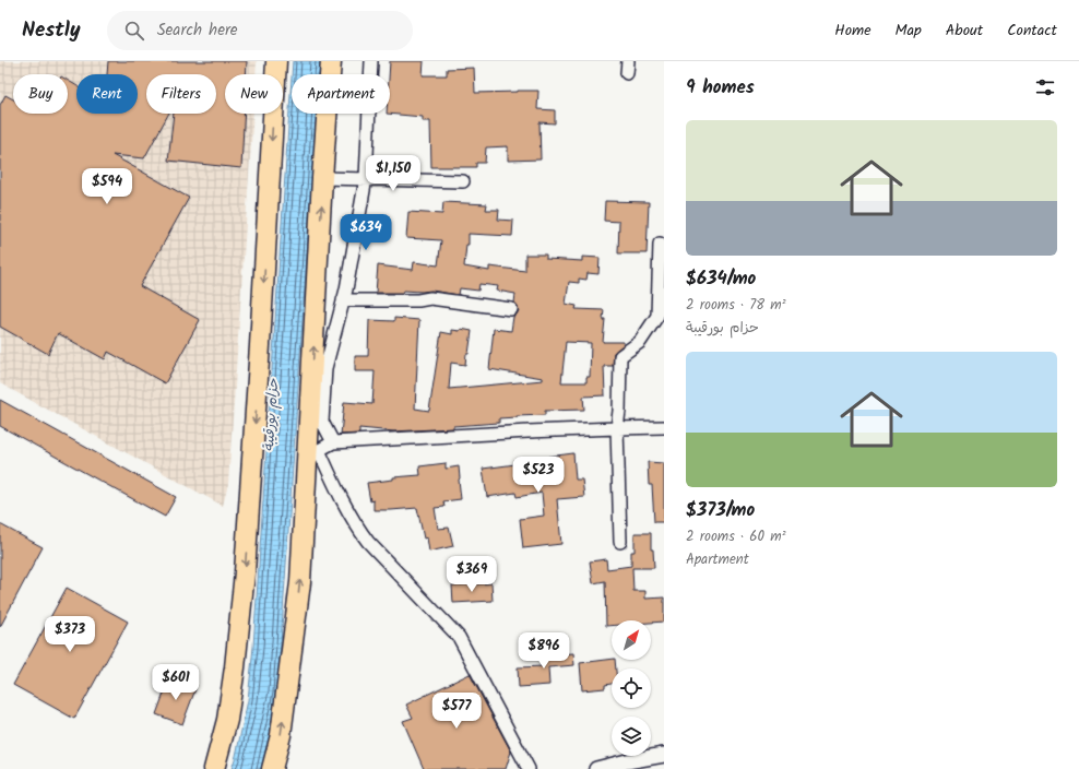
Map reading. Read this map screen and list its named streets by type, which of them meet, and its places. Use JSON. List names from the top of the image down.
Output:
{
  "water": ["حزام بورقيبة"],
  "north": "top right",
  "page": {
    "header": "Nestly",
    "search": "Search here",
    "nav": [
      "Home",
      "Map",
      "About",
      "Contact"
    ],
    "heading": "9 homes",
    "chip": [
      "Buy",
      "Rent",
      "Filters",
      "New",
      "Apartment"
    ],
    "list": [
      {
        "name": "$634/mo",
        "note": "2 rooms · 78 m² · حزام بورقيبة"
      },
      {
        "name": "$373/mo",
        "note": "2 rooms · 60 m² · Apartment"
      }
    ],
    "price": [
      "$1,150",
      "$594",
      "$634",
      "$523",
      "$369",
      "$373",
      "$896",
      "$601",
      "$577"
    ]
  }
}
